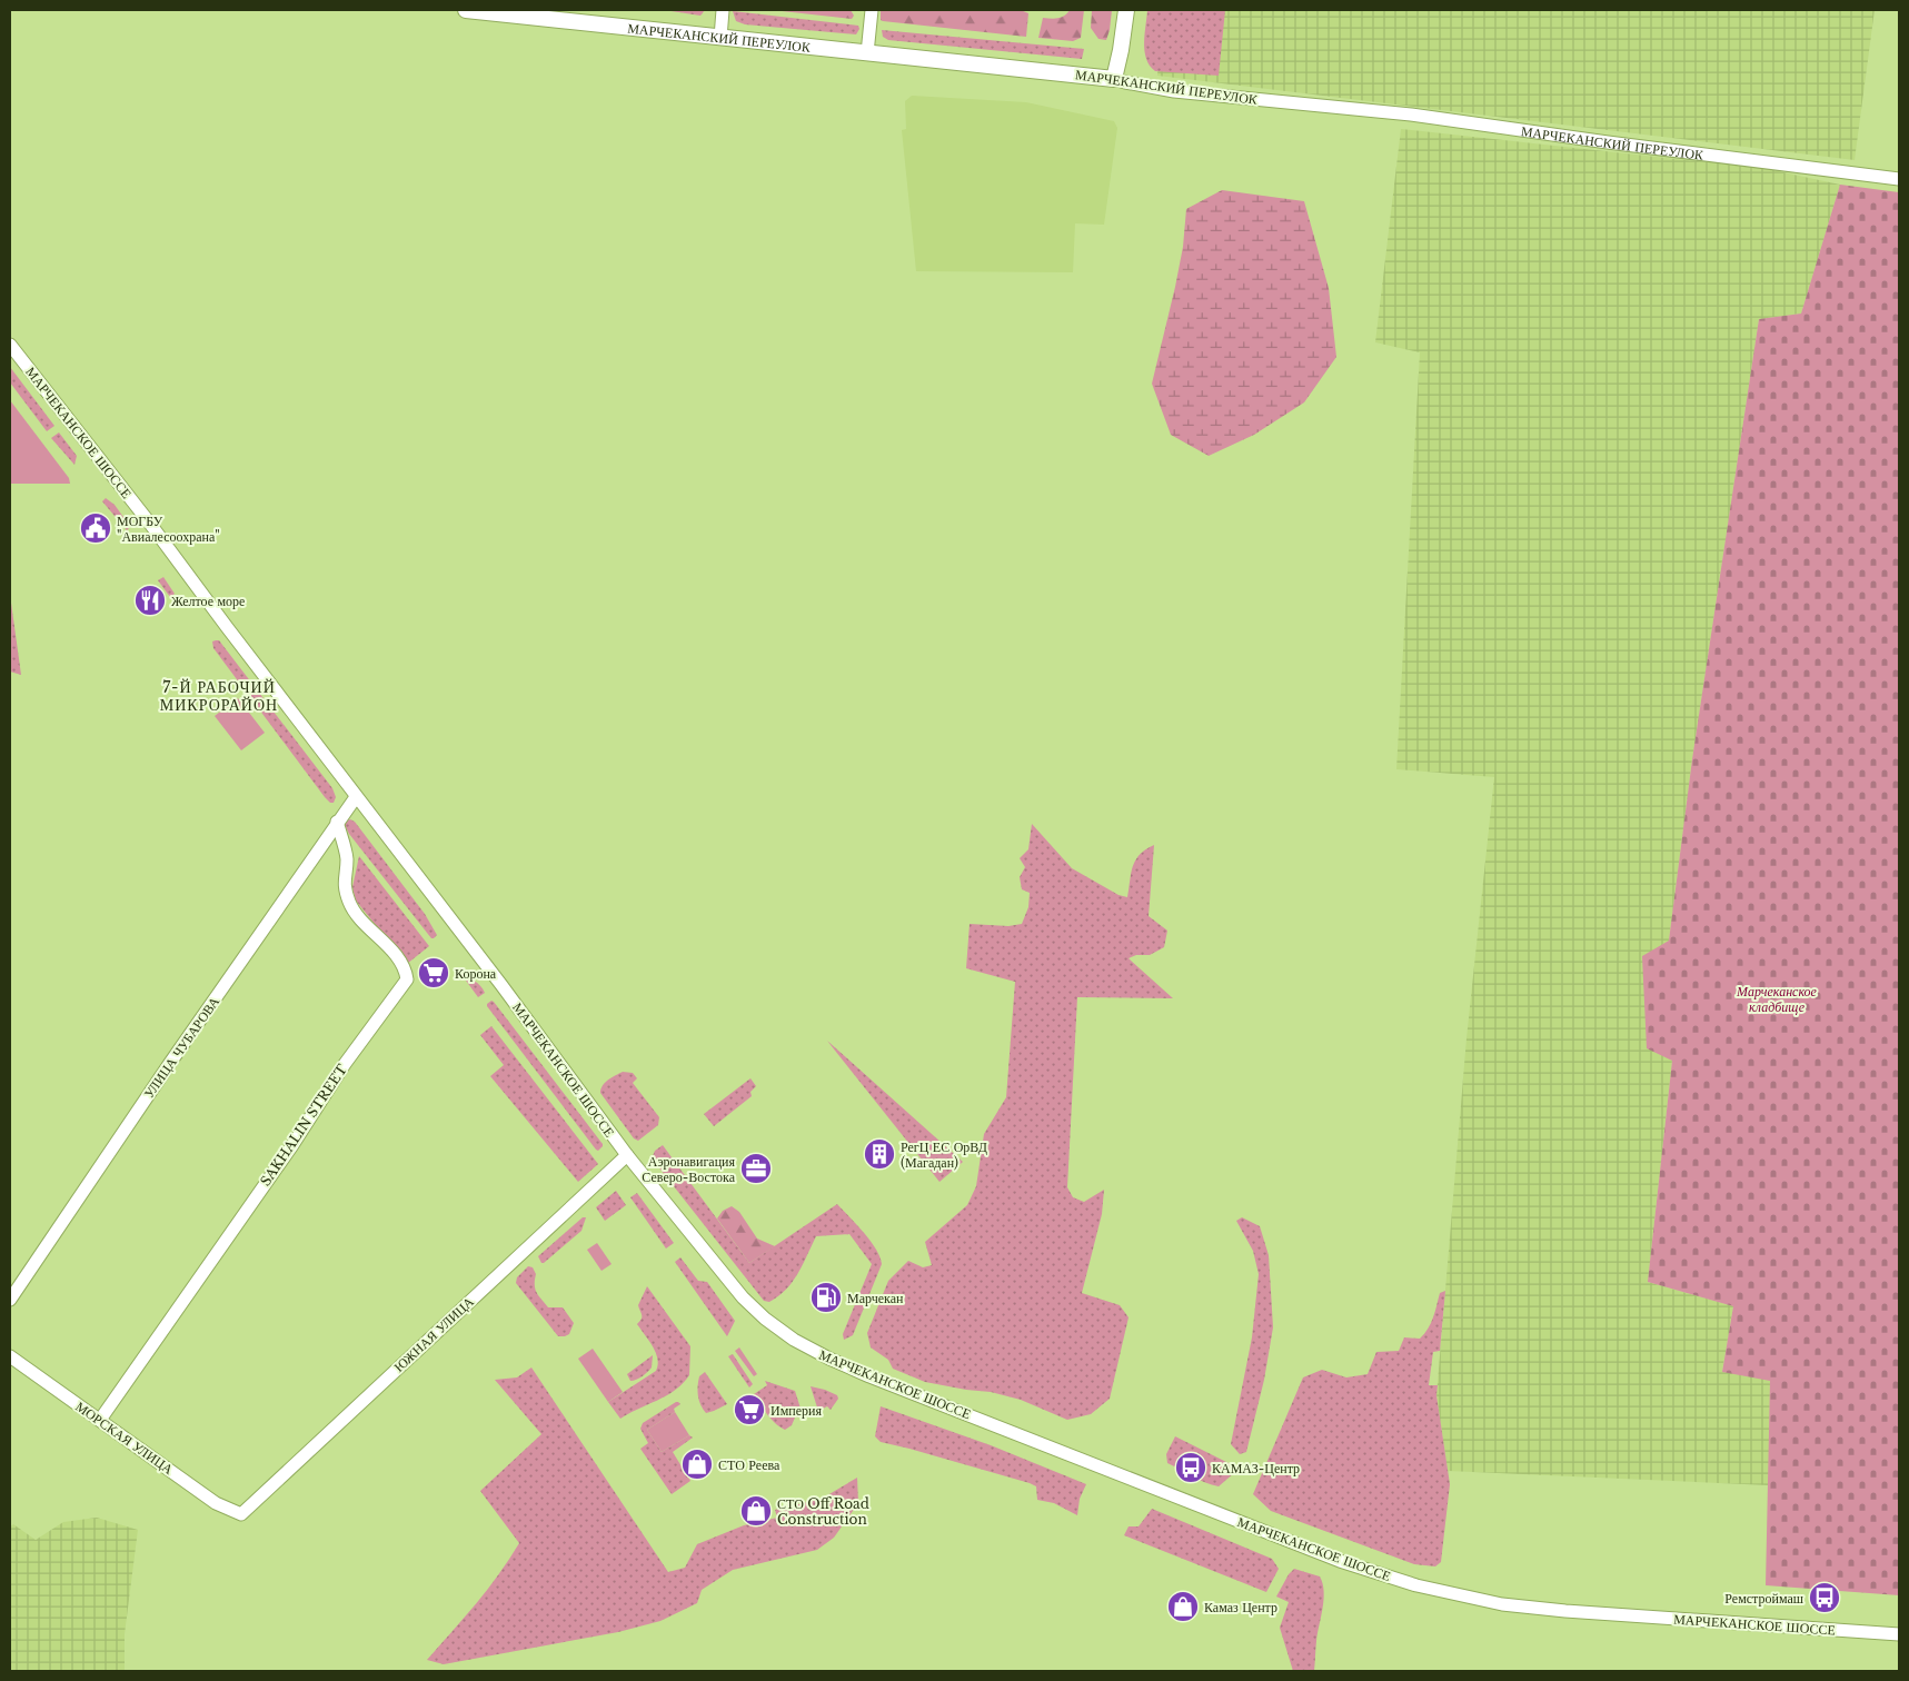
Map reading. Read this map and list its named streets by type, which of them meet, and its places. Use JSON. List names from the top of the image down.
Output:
{
  "streets": {
    "main road": ["МАРЧЕКАНСКИЙ ПЕРЕУЛОК"],
    "street": [
      "МАРЧЕКАНСКОЕ ШОССЕ",
      "УЛИЦА ЧУБАРОВА",
      "SAKHALIN STREET",
      "ЮЖНАЯ УЛИЦА",
      "МОРСКАЯ УЛИЦА"
    ]
  },
  "crossings": [
    ["МАРЧЕКАНСКОЕ ШОССЕ", "УЛИЦА ЧУБАРОВА"],
    ["МАРЧЕКАНСКОЕ ШОССЕ", "ЮЖНАЯ УЛИЦА"],
    ["УЛИЦА ЧУБАРОВА", "SAKHALIN STREET"],
    ["SAKHALIN STREET", "МОРСКАЯ УЛИЦА"],
    ["ЮЖНАЯ УЛИЦА", "МОРСКАЯ УЛИЦА"]
  ],
  "districts": ["7-Й РАБОЧИЙ МИКРОРАЙОН"],
  "parks": ["Марчеканское кладбище"],
  "places": {
    "public building": ["МОГБУ \"Авиалесоохрана\""],
    "restaurant": ["Желтое море"],
    "supermarket": ["Корона", "Империя"],
    "building": ["РегЦ ЕС ОрВД (Магадан)"],
    "office": ["Аэронавигация Северо-Востока"],
    "fuel station": ["Марчекан"],
    "shop": ["СТО Реева", "СТО Off Road Construction", "Камаз Центр"],
    "bus stop": ["КАМАЗ-Центр", "Ремстроймаш"]
  }
}
